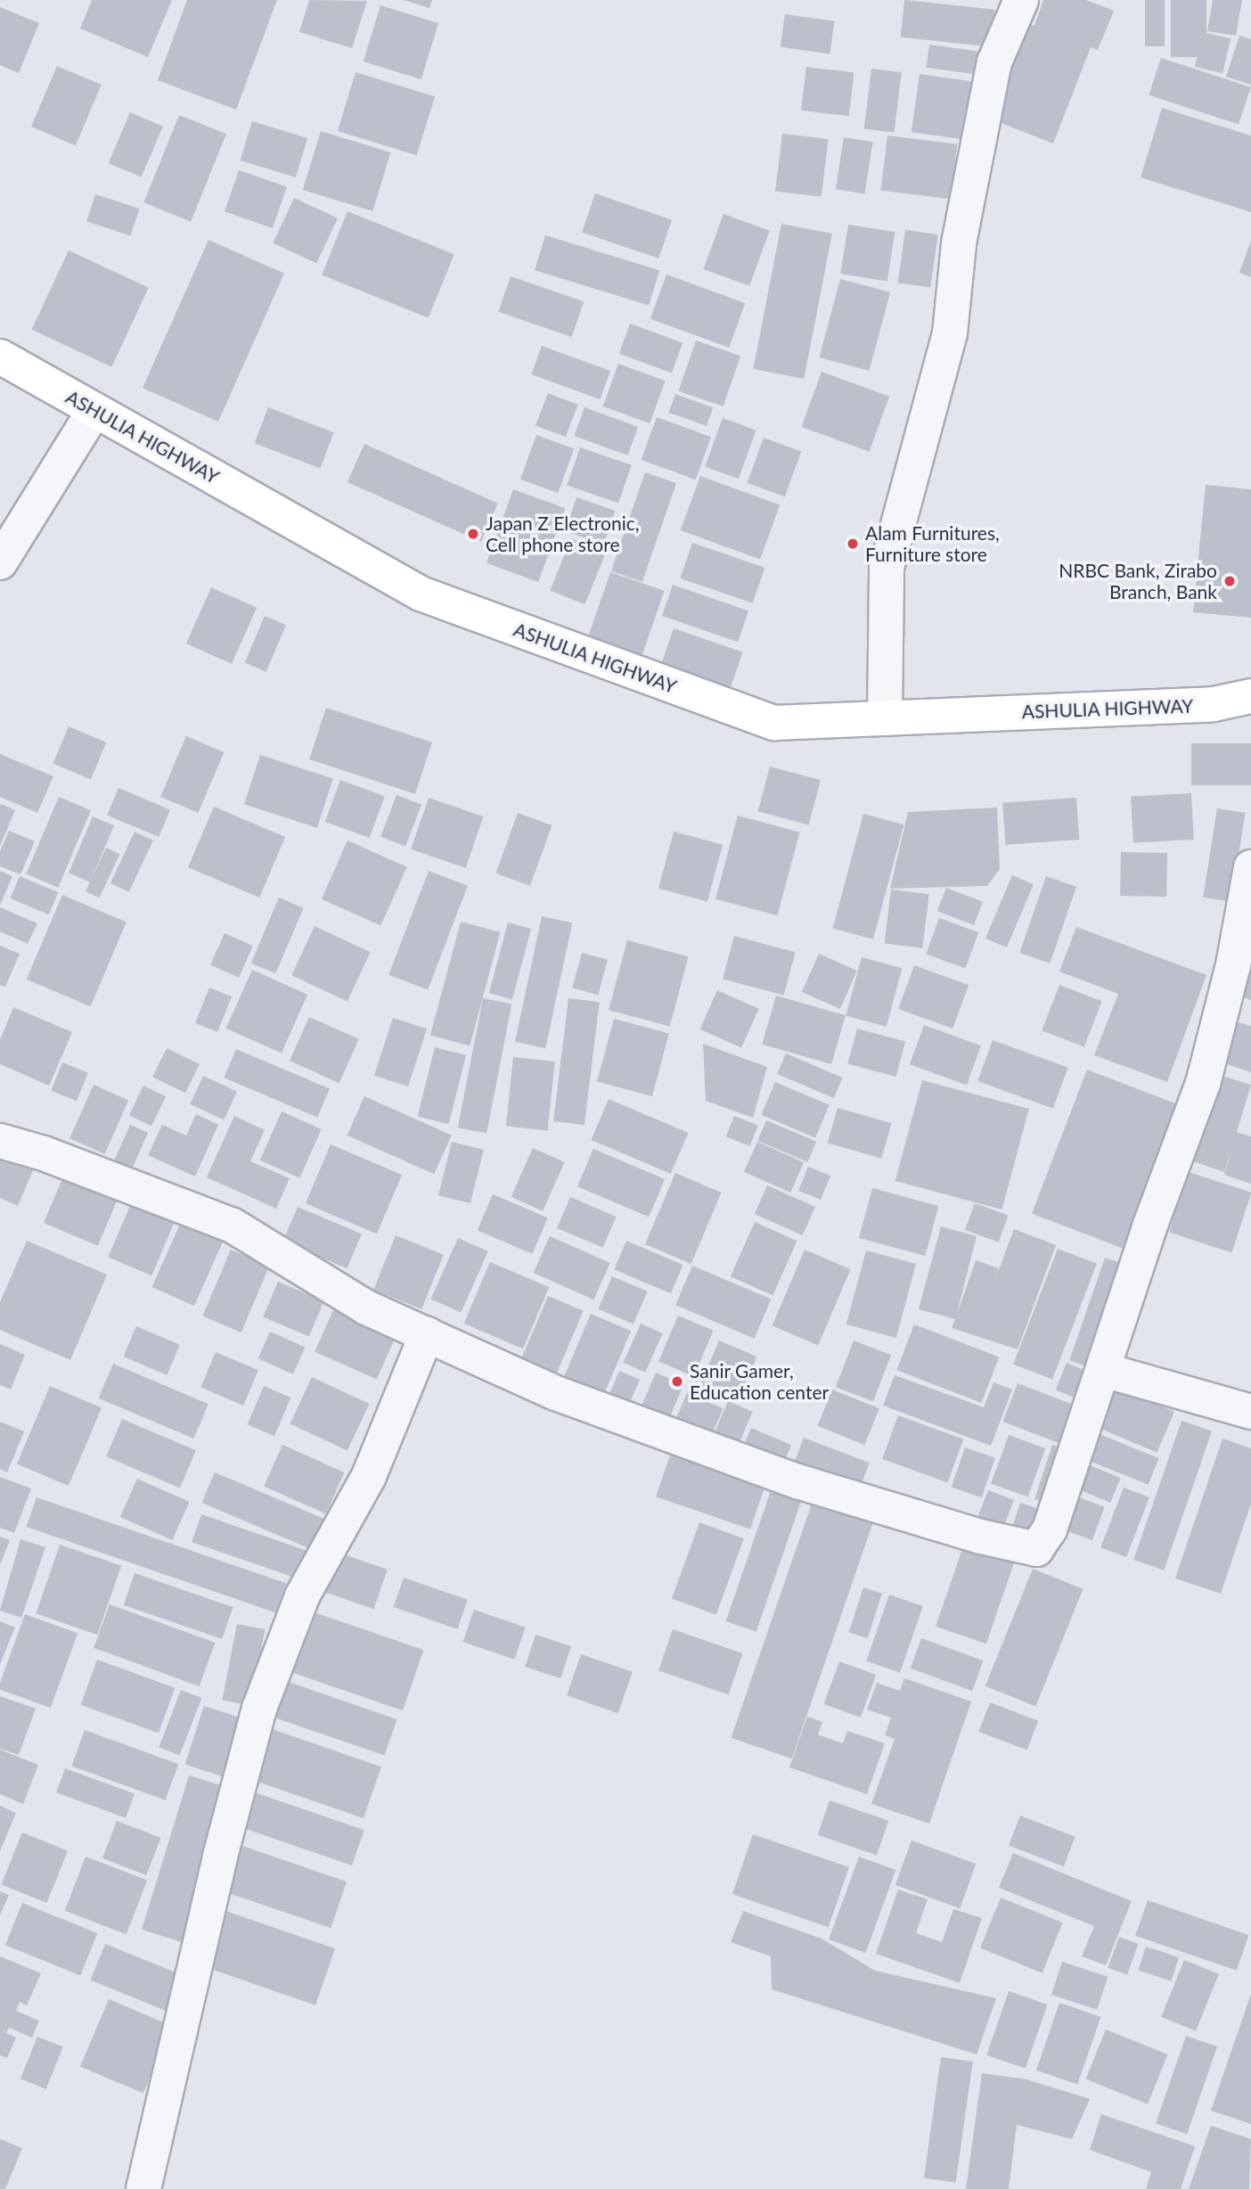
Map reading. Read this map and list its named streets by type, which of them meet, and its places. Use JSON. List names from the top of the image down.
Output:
{
  "streets": {
    "highway": ["ASHULIA HIGHWAY"]
  },
  "places": [
    "Japan Z Electronic, Cell phone store",
    "Alam Furnitures, Furniture store",
    "NRBC Bank, Zirabo Branch, Bank",
    "Sanir Gamer, Education center"
  ]
}
